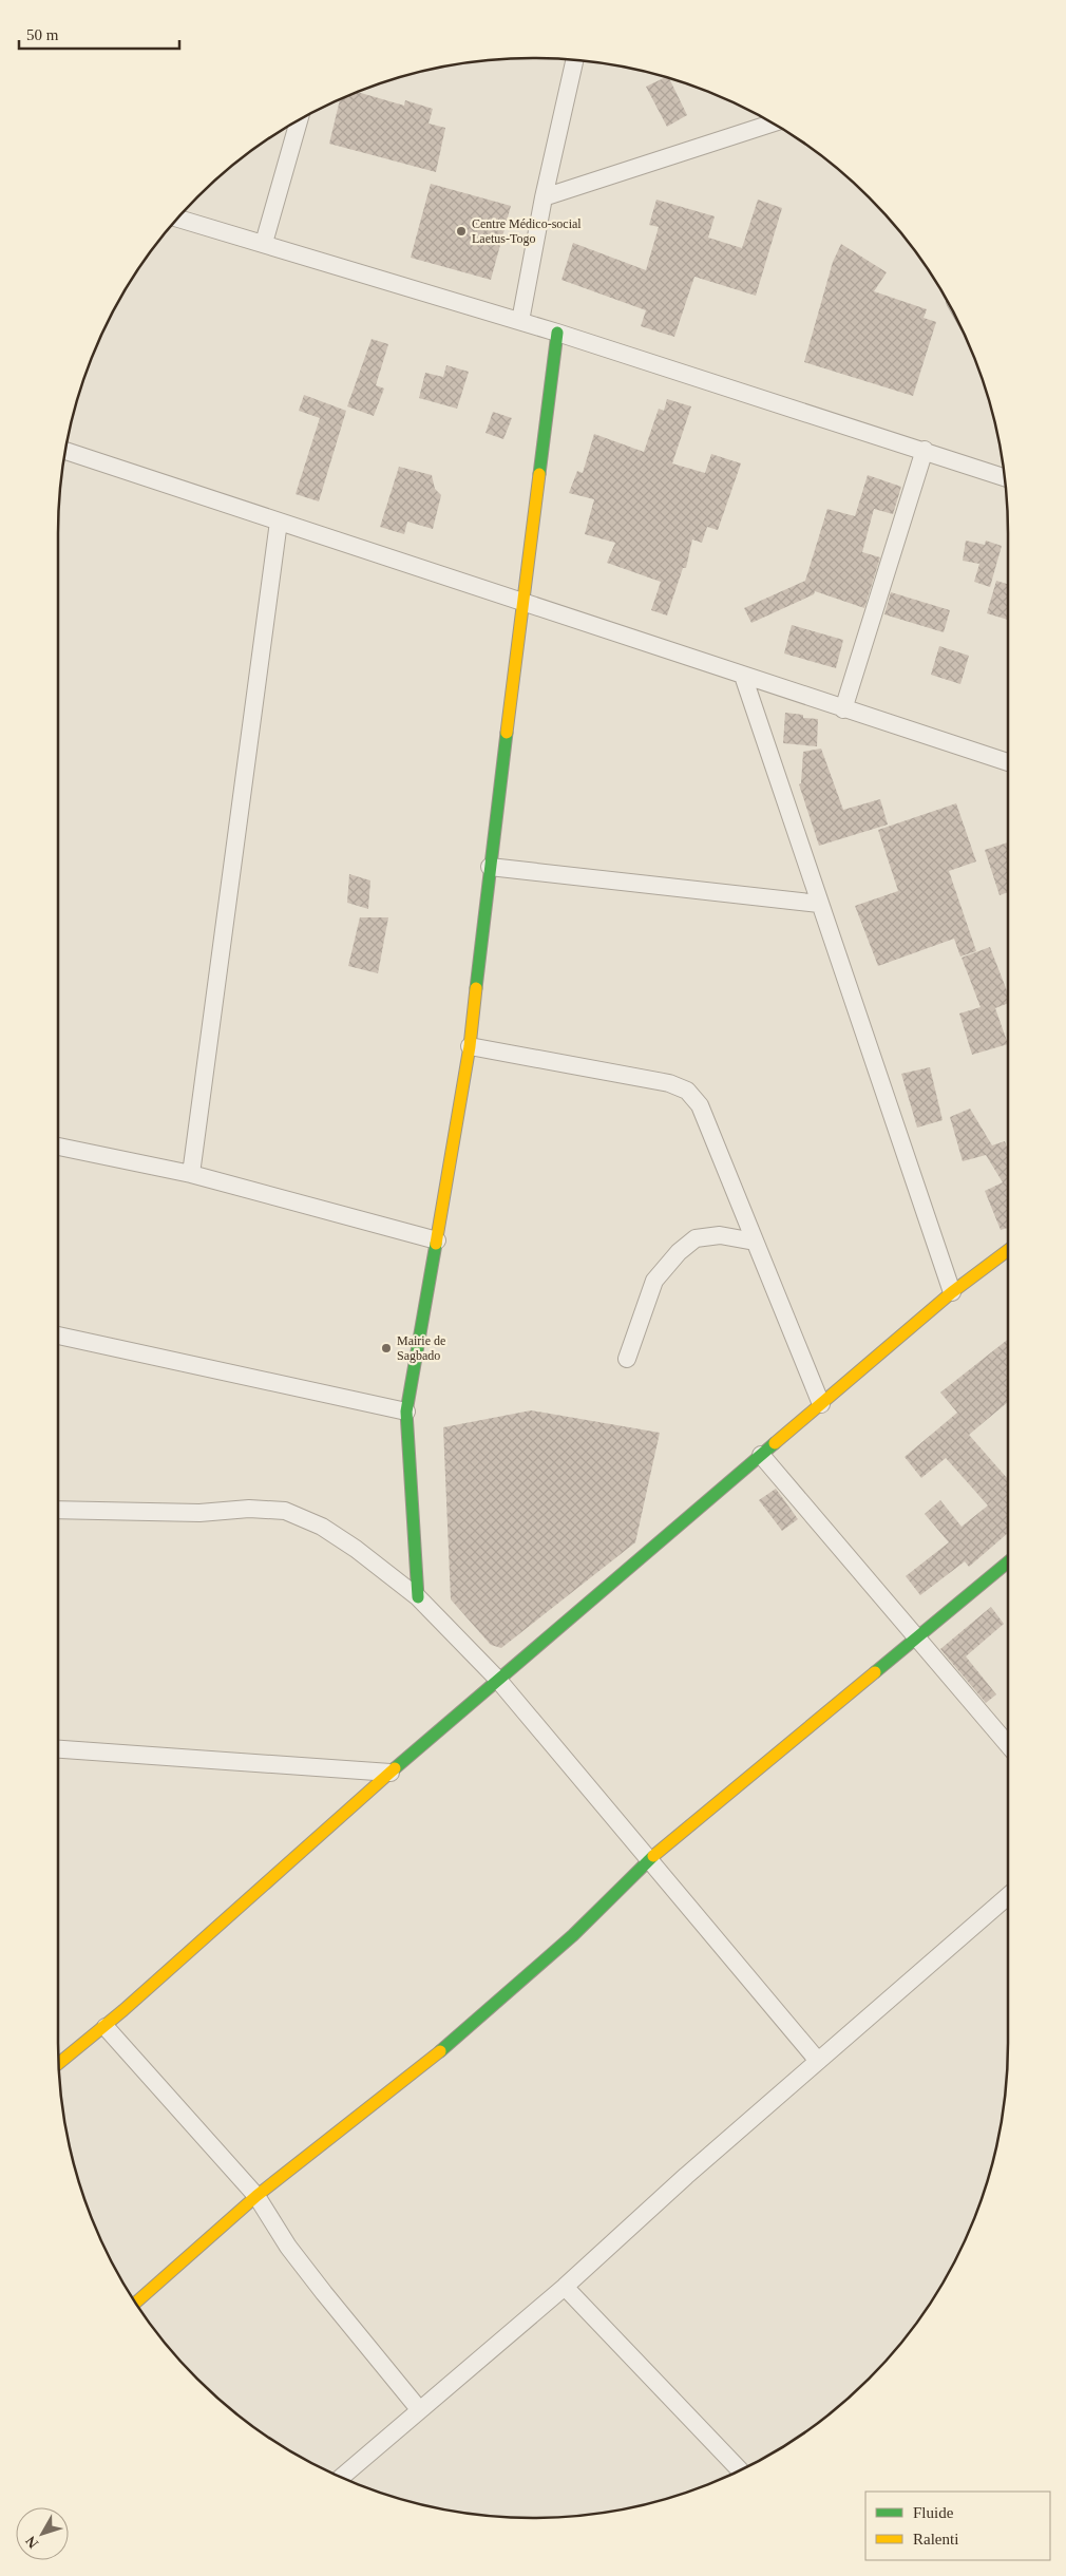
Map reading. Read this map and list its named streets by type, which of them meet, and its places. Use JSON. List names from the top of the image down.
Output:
{
  "places": ["Centre Médico-social Laetus-Togo", "Mairie de Sagbado"],
  "legend": ["Fluide", "Ralenti"],
  "scale_bar": "50 m",
  "north": "bottom left"
}
